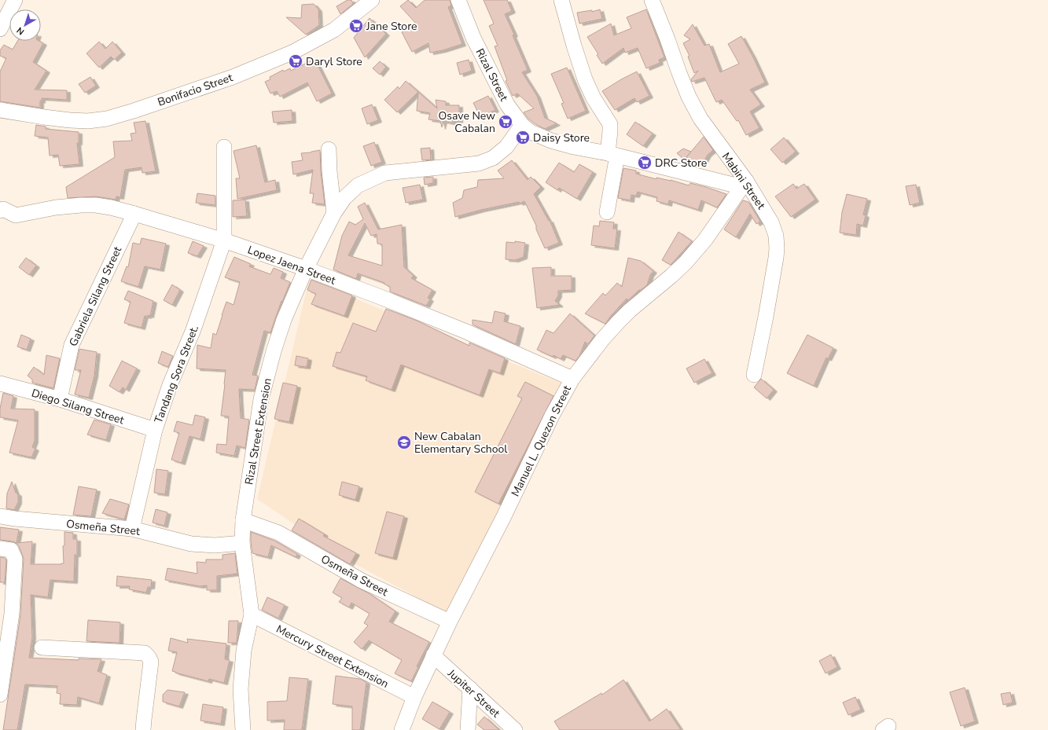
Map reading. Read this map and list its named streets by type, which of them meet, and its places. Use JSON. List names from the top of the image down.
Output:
{
  "streets": {
    "street": [
      "Rizal Street",
      "Bonifacio Street",
      "Mabini Street",
      "Lopez Jaena Street",
      "Gabriela Silang Street",
      "Tandang Sora Street.",
      "Diego Silang Street",
      "Rizal Street Extension",
      "Manuel L. Quezon Street",
      "Osmeña Street",
      "Mercury Street Extension",
      "Jupiter Street"
    ]
  },
  "crossings": [
    ["Rizal Street", "Mabini Street"],
    ["Rizal Street", "Rizal Street Extension"],
    ["Rizal Street", "Manuel L. Quezon Street"],
    ["Mabini Street", "Manuel L. Quezon Street"],
    ["Lopez Jaena Street", "Gabriela Silang Street"],
    ["Lopez Jaena Street", "Tandang Sora Street."],
    ["Lopez Jaena Street", "Rizal Street Extension"],
    ["Lopez Jaena Street", "Manuel L. Quezon Street"],
    ["Gabriela Silang Street", "Diego Silang Street"],
    ["Tandang Sora Street.", "Diego Silang Street"],
    ["Tandang Sora Street.", "Osmeña Street"],
    ["Rizal Street Extension", "Osmeña Street"],
    ["Rizal Street Extension", "Mercury Street Extension"],
    ["Manuel L. Quezon Street", "Osmeña Street"],
    ["Manuel L. Quezon Street", "Mercury Street Extension"],
    ["Manuel L. Quezon Street", "Jupiter Street"]
  ],
  "places": {
    "supermarket": [
      "Jane Store",
      "Daryl Store",
      "Osave New Cabalan",
      "Daisy Store",
      "DRC Store"
    ],
    "school or university": ["New Cabalan Elementary School"]
  },
  "north": "bottom left"
}
